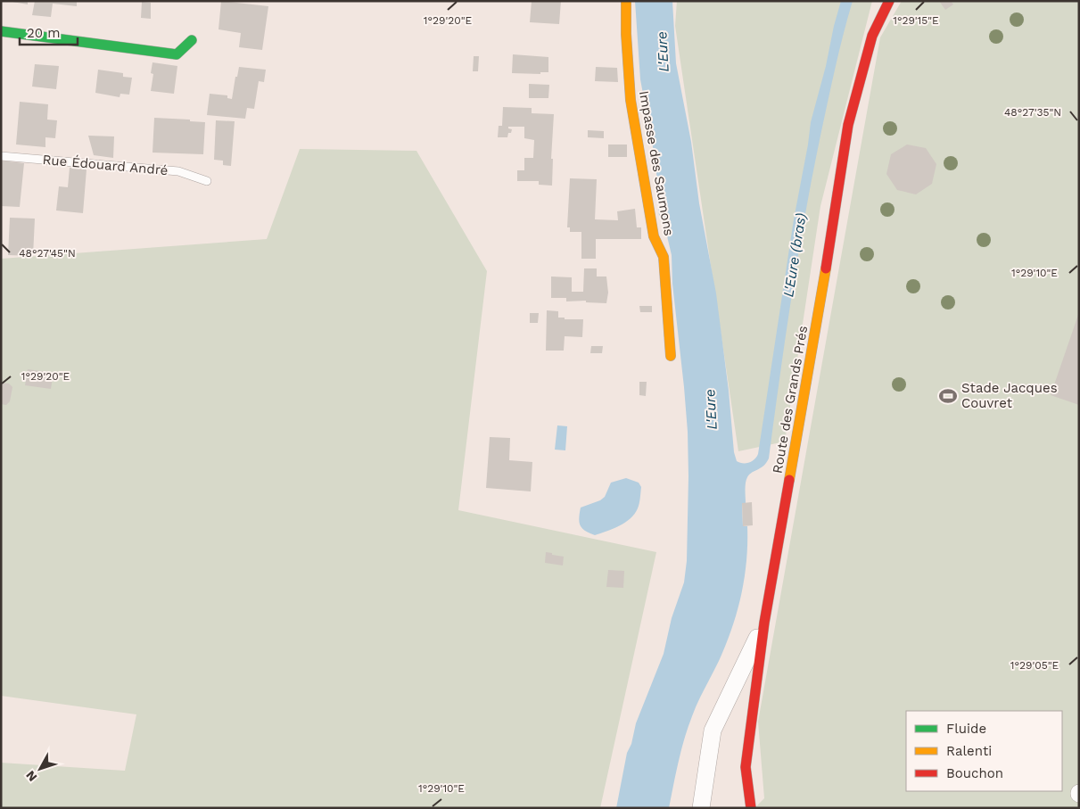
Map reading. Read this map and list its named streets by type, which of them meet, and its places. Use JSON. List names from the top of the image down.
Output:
{
  "streets": {
    "street": ["Impasse des Saumons", "Route des Grands Prés"],
    "lane": ["Rue Édouard André"]
  },
  "water": ["L'Eure", "L'Eure (bras)"],
  "places": {
    "sports": ["Stade Jacques Couvret"]
  },
  "legend": ["Fluide", "Ralenti", "Bouchon"],
  "scale_bar": "20 m",
  "north": "bottom left",
  "coordinates": [
    "1°29'20\"E",
    "1°29'15\"E",
    "48°27'35\"N",
    "48°27'45\"N",
    "1°29'10\"E",
    "1°29'05\"E"
  ]
}
